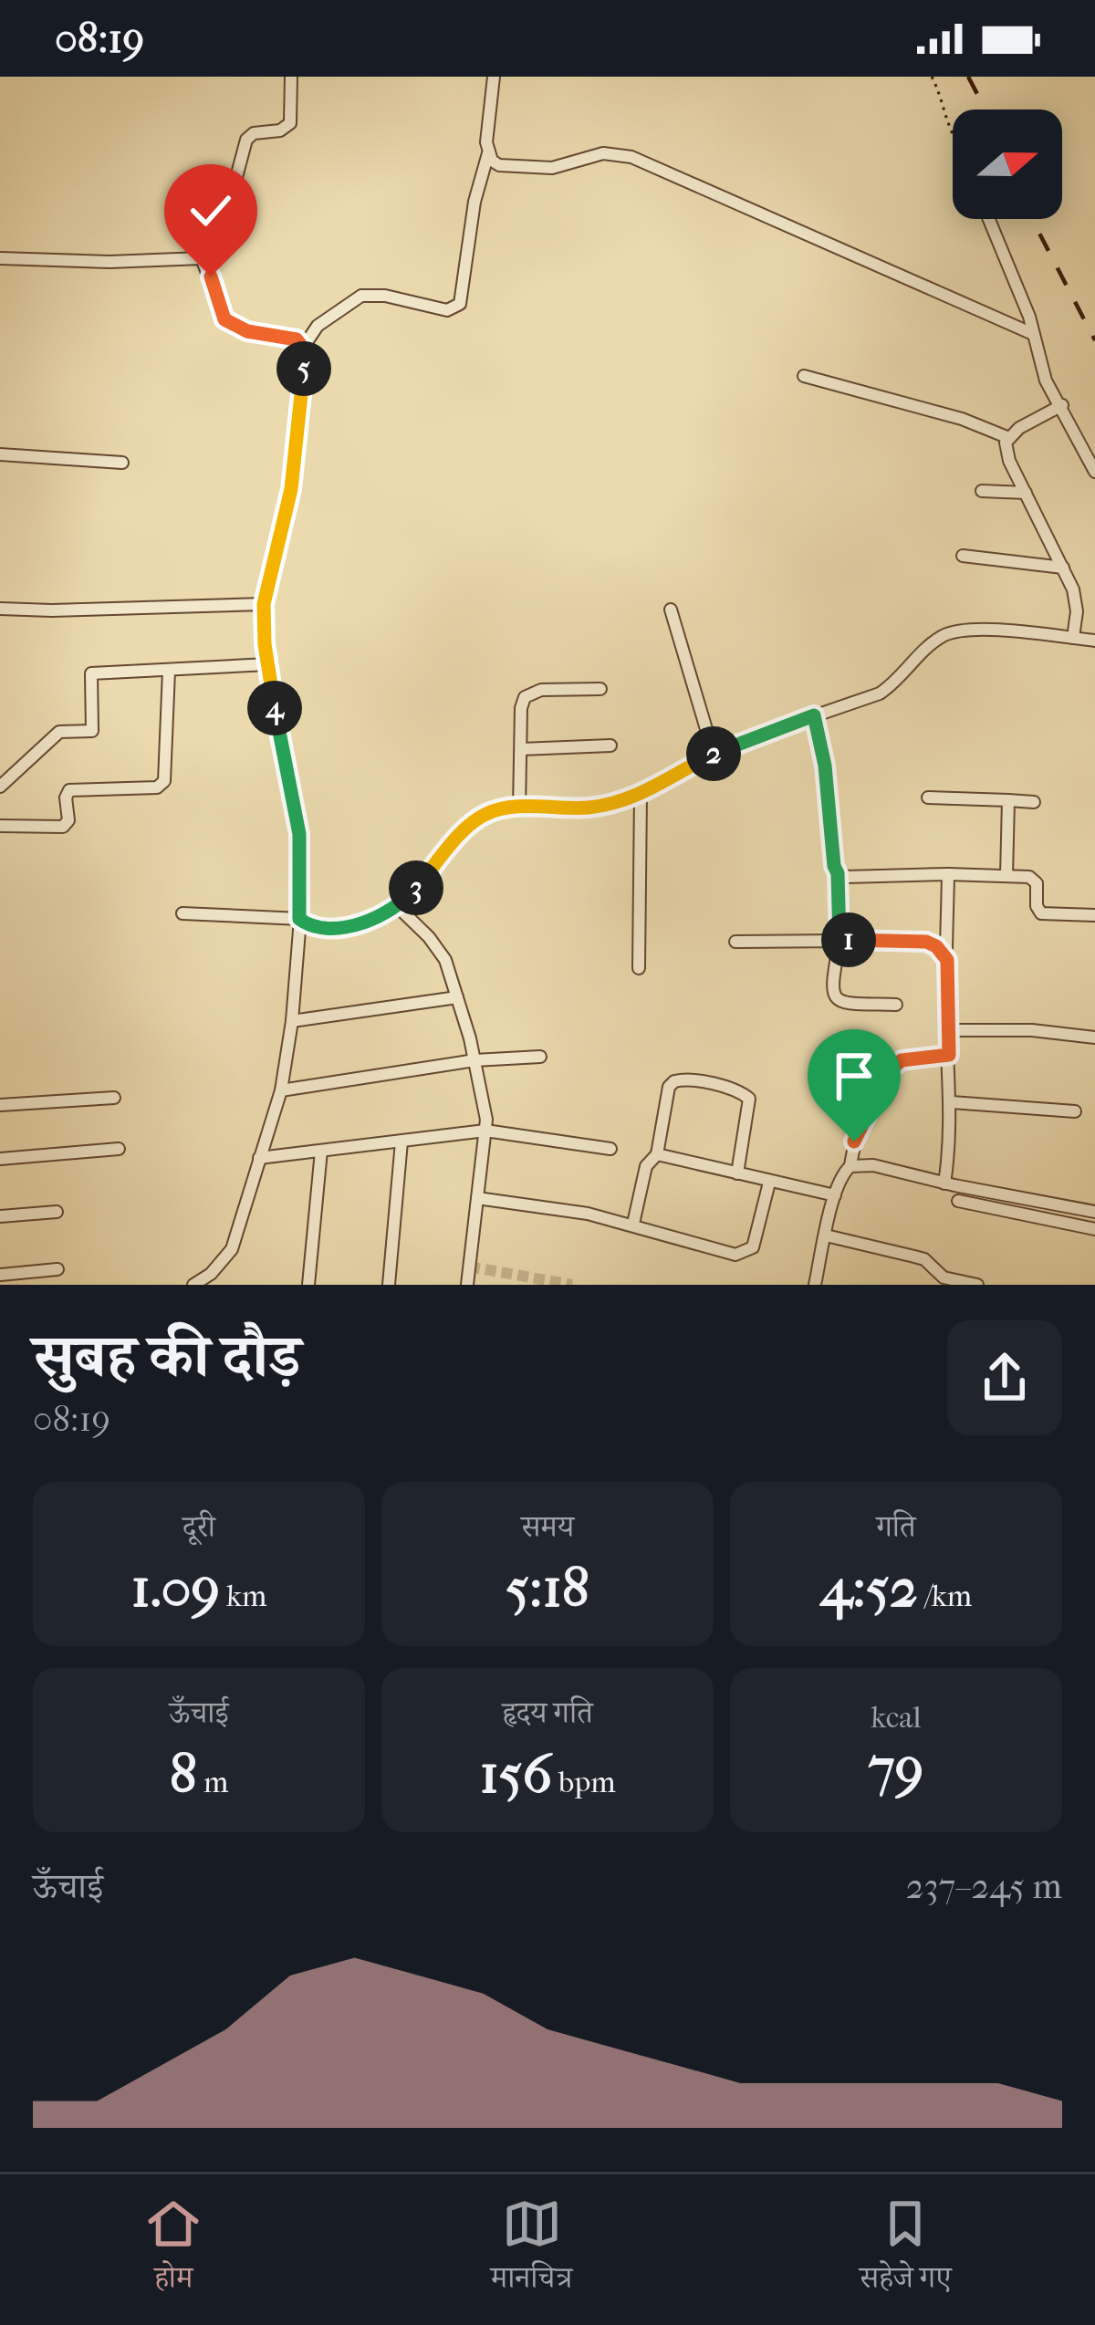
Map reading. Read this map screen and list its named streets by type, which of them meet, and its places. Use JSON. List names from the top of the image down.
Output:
{
  "north": "right",
  "page": {
    "status": "08:19",
    "pins": [
      "5",
      "4",
      "2",
      "3",
      "1"
    ],
    "heading": ["सुबह की दौड़", "08:19"],
    "stats": [
      ["दूरी", "1.09 km"],
      ["समय", "5:18"],
      ["गति", "4:52 /km"],
      ["ऊँचाई", "8 m"],
      ["हृदय गति", "156 bpm"],
      ["kcal", "79"]
    ],
    "chart": ["ऊँचाई", "237–245 m"],
    "tabs": ["होम", "मानचित्र", "सहेजे गए"]
  }
}
